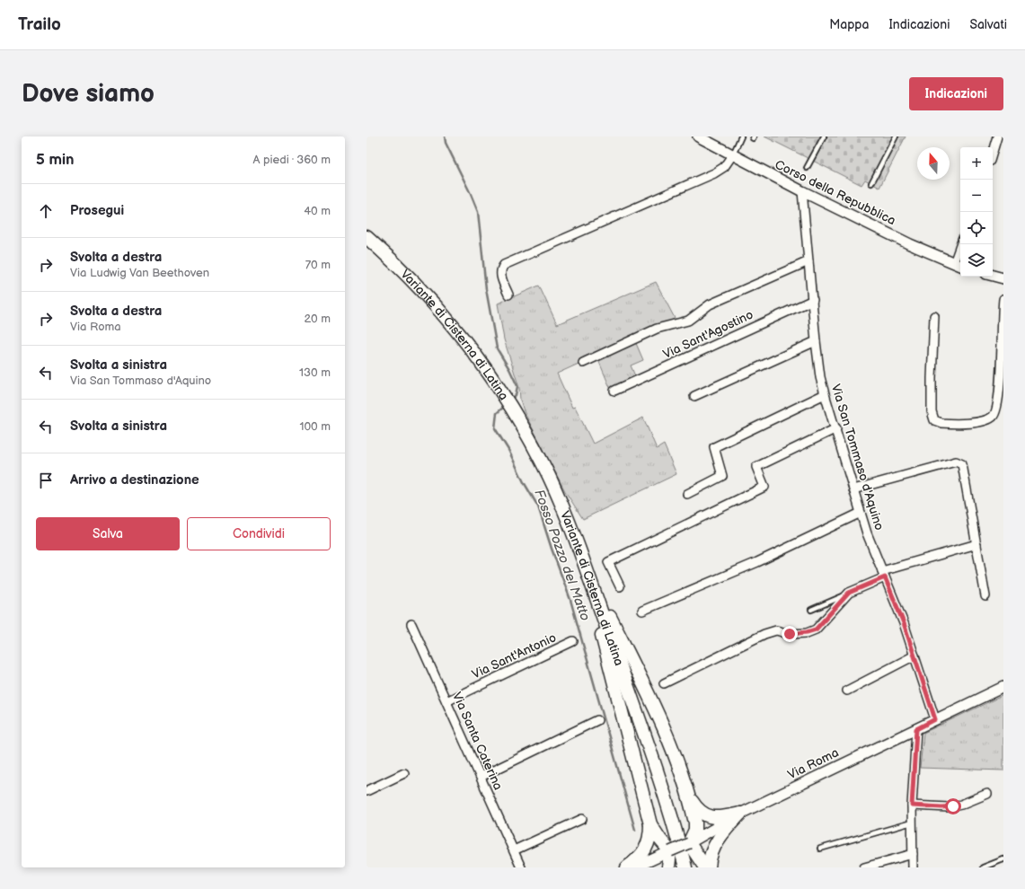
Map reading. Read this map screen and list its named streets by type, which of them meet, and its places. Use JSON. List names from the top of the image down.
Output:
{
  "streets": {
    "main road": ["Variante di Cisterna di Latina"],
    "street": [
      "Corso della Repubblica",
      "Via Sant'Agostino",
      "Via San Tommaso d'Aquino",
      "Via Sant'Antonio",
      "Via Santa Caterina",
      "Via Roma"
    ]
  },
  "crossings": [
    ["Corso della Repubblica", "Via San Tommaso d'Aquino"],
    ["Via Sant'Agostino", "Via San Tommaso d'Aquino"],
    ["Via San Tommaso d'Aquino", "Via Roma"],
    ["Via Sant'Antonio", "Via Santa Caterina"]
  ],
  "water": ["Fosso Pozzo del Matto"],
  "north": "top",
  "page": {
    "header": "Trailo",
    "nav": ["Mappa", "Indicazioni", "Salvati"],
    "buttons": [
      "Indicazioni",
      ["Salva", "Condividi"]
    ],
    "title": "Dove siamo",
    "heading": ["5 min", "A piedi · 360 m"],
    "map_buttons": ["+", "−"],
    "list": [
      ["Prosegui", "40 m"],
      ["Svolta a destra", "Via Ludwig Van Beethoven", "70 m"],
      ["Svolta a destra", "Via Roma", "20 m"],
      ["Svolta a sinistra", "Via San Tommaso d'Aquino", "130 m"],
      ["Svolta a sinistra", "100 m"],
      "Arrivo a destinazione"
    ]
  }
}
